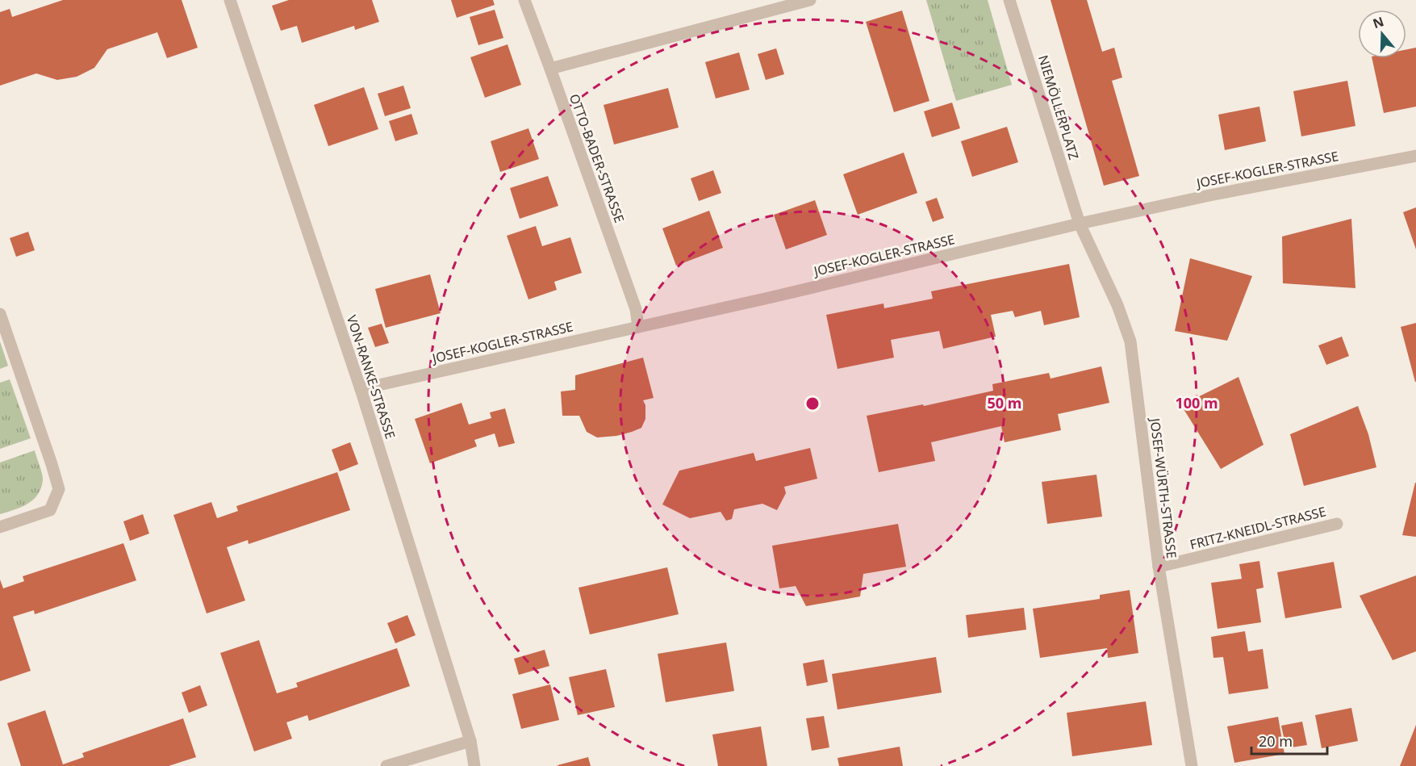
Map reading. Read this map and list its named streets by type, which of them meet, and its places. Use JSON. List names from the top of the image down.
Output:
{
  "streets": {
    "street": [
      "NIEMÖLLERPLATZ",
      "OTTO-BADER-STRASSE",
      "JOSEF-KOGLER-STRASSE",
      "VON-RANKE-STRASSE",
      "JOSEF-WÜRTH-STRASSE",
      "FRITZ-KNEIDL-STRASSE"
    ]
  },
  "crossings": [
    ["NIEMÖLLERPLATZ", "JOSEF-KOGLER-STRASSE"],
    ["NIEMÖLLERPLATZ", "JOSEF-WÜRTH-STRASSE"],
    ["OTTO-BADER-STRASSE", "JOSEF-KOGLER-STRASSE"],
    ["JOSEF-KOGLER-STRASSE", "VON-RANKE-STRASSE"],
    ["JOSEF-KOGLER-STRASSE", "JOSEF-WÜRTH-STRASSE"],
    ["JOSEF-WÜRTH-STRASSE", "FRITZ-KNEIDL-STRASSE"]
  ],
  "scale_bar": "20 m",
  "north": "top",
  "rings": ["50 m", "100 m"]
}
